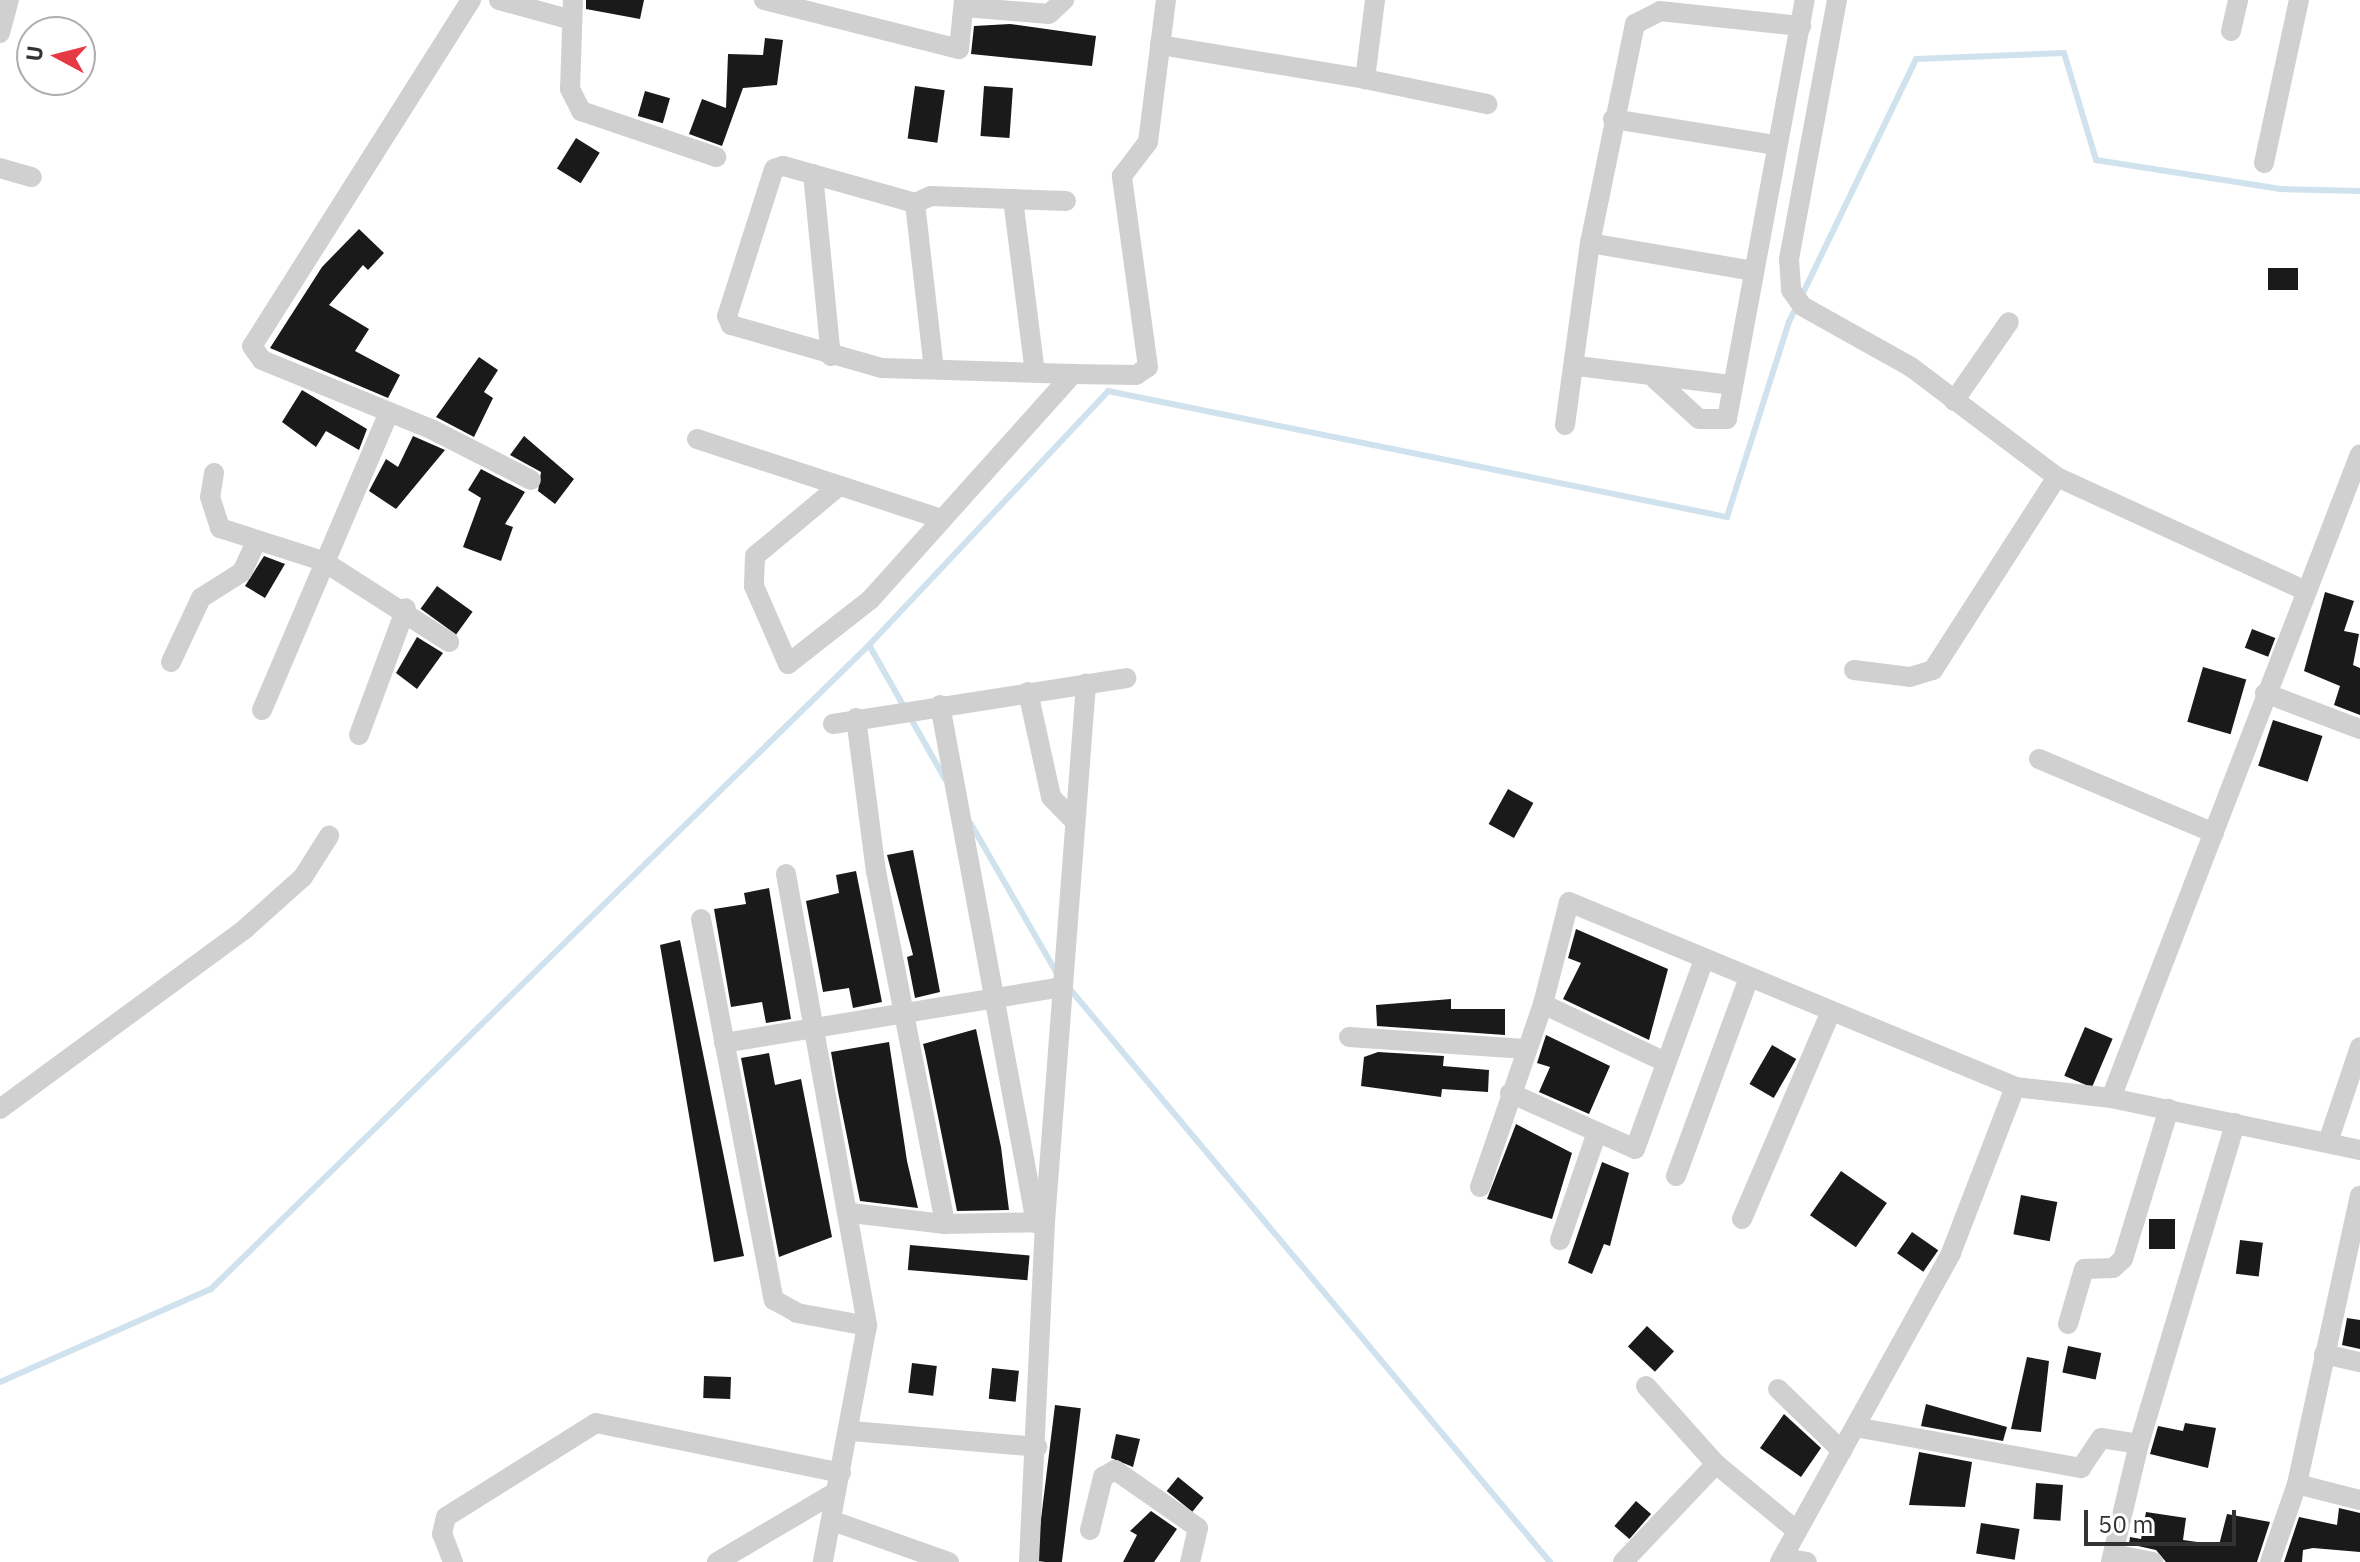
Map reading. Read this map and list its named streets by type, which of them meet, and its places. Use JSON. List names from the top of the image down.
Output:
{
  "scale_bar": "50 m",
  "north": "left"
}
